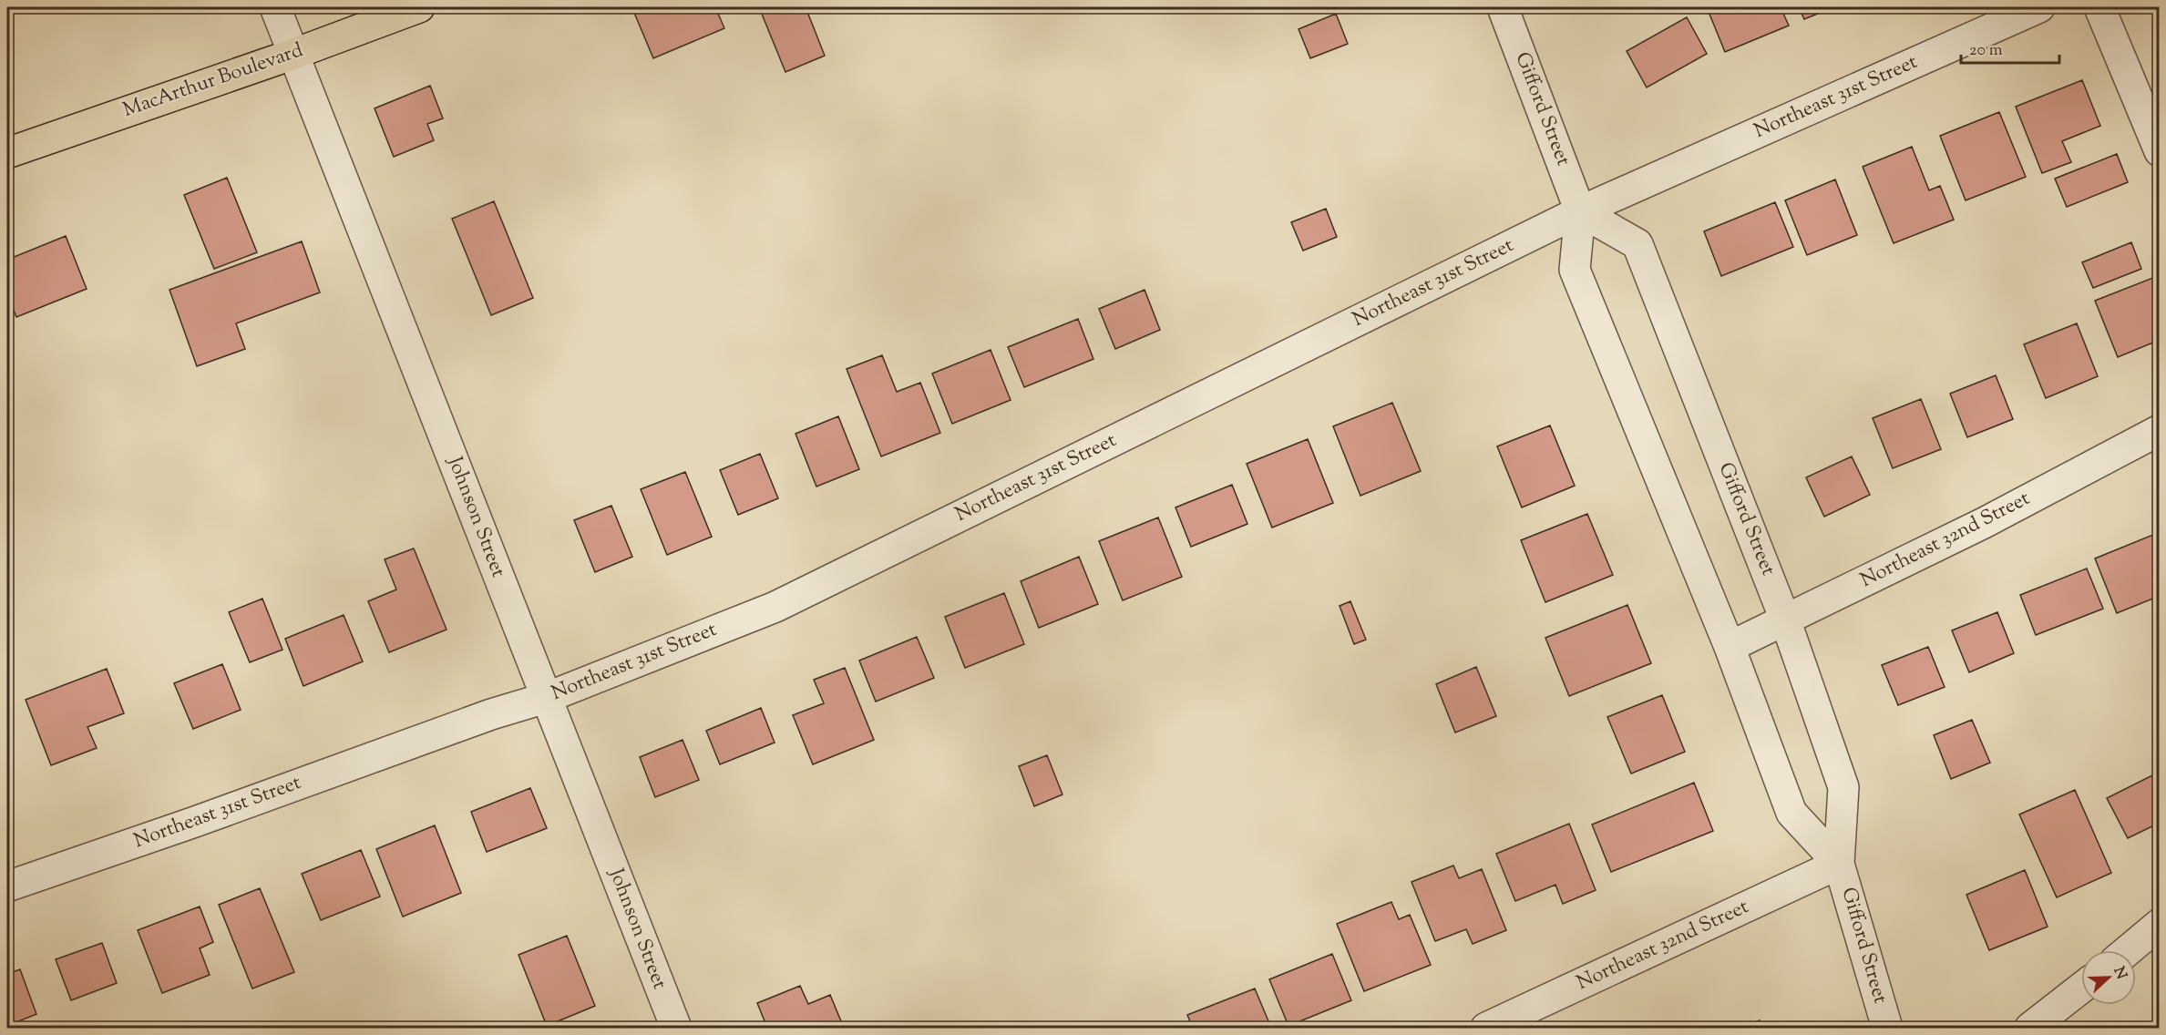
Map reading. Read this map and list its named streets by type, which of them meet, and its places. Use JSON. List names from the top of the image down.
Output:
{
  "streets": {
    "main road": ["MacArthur Boulevard"],
    "street": [
      "Northeast 31st Street",
      "Gifford Street",
      "Johnson Street",
      "Northeast 32nd Street"
    ]
  },
  "crossings": [
    ["MacArthur Boulevard", "Johnson Street"],
    ["Northeast 31st Street", "Gifford Street"],
    ["Northeast 31st Street", "Johnson Street"],
    ["Gifford Street", "Northeast 32nd Street"]
  ],
  "scale_bar": "20 m",
  "north": "right"
}
